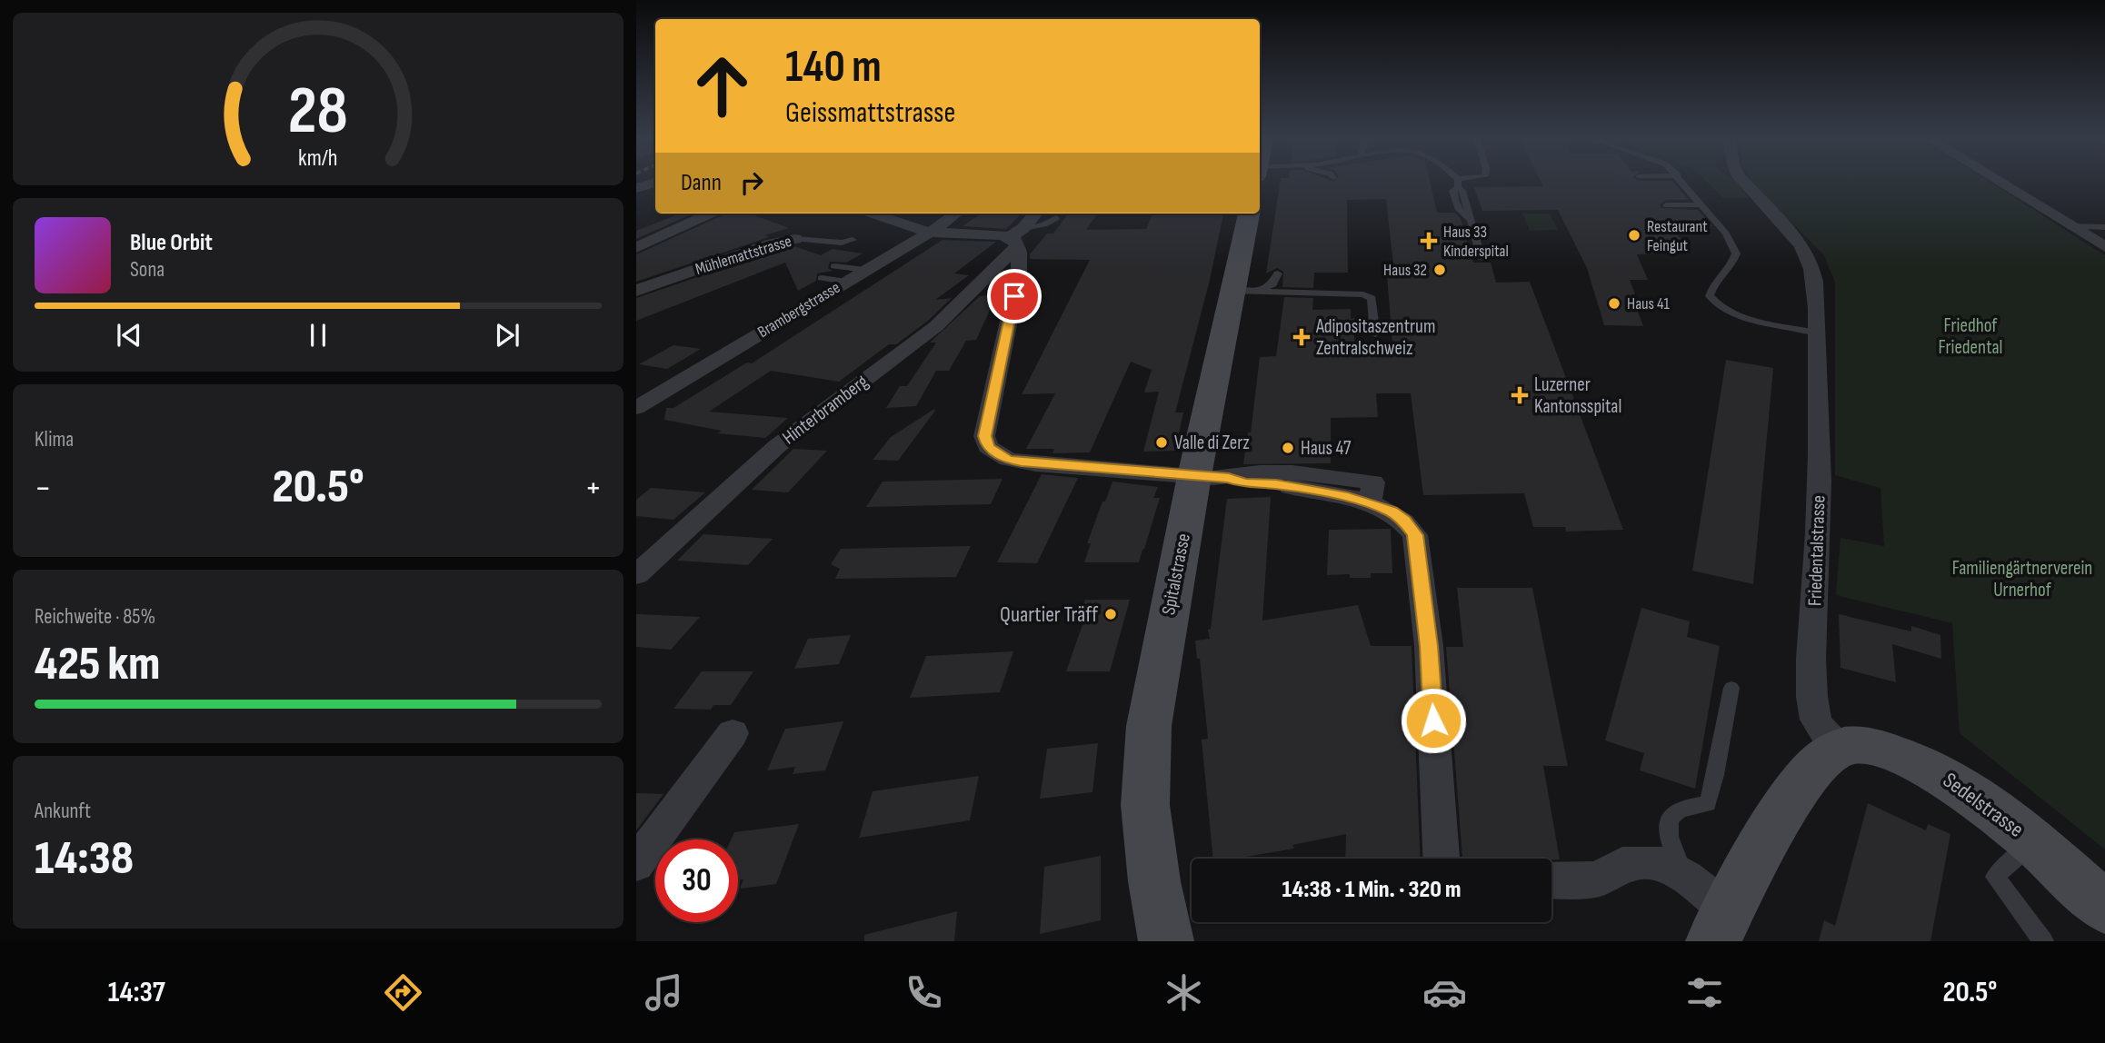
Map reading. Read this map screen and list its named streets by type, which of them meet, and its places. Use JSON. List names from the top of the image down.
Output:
{
  "streets": {
    "main road": ["Spitalstrasse", "Sedelstrasse"],
    "street": [
      "Mühlemattstrasse",
      "Brambergstrasse",
      "Hinterbramberg",
      "Friedentalstrasse"
    ]
  },
  "crossings": [
    ["Friedentalstrasse", "Sedelstrasse"]
  ],
  "parks": ["Friedhof Friedental", "Familiengärtnerverein Urnerhof"],
  "places": {
    "other": [
      "Restaurant Feingut",
      "Haus 32",
      "Haus 41",
      "Valle di Zerz",
      "Haus 47",
      "Quartier Träff"
    ],
    "health": ["Haus 33 Kinderspital", "Adipositaszentrum Zentralschweiz", "Luzerner Kantonsspital"]
  },
  "page": {
    "turn": ["140 m", "Geissmattstrasse"],
    "then": "Dann",
    "song": ["Blue Orbit", "Sona"],
    "tile": [
      "Klima",
      ["Reichweite · 85%", "425 km"],
      ["Ankunft", "14:38"]
    ],
    "heat": ["−", "20.5°", "+"],
    "limit": "30",
    "trip": "14:38 · 1 Min. · 320 m",
    "tabs": ["14:37", "20.5°"],
    "gauge": ["28", "km/h"]
  }
}
